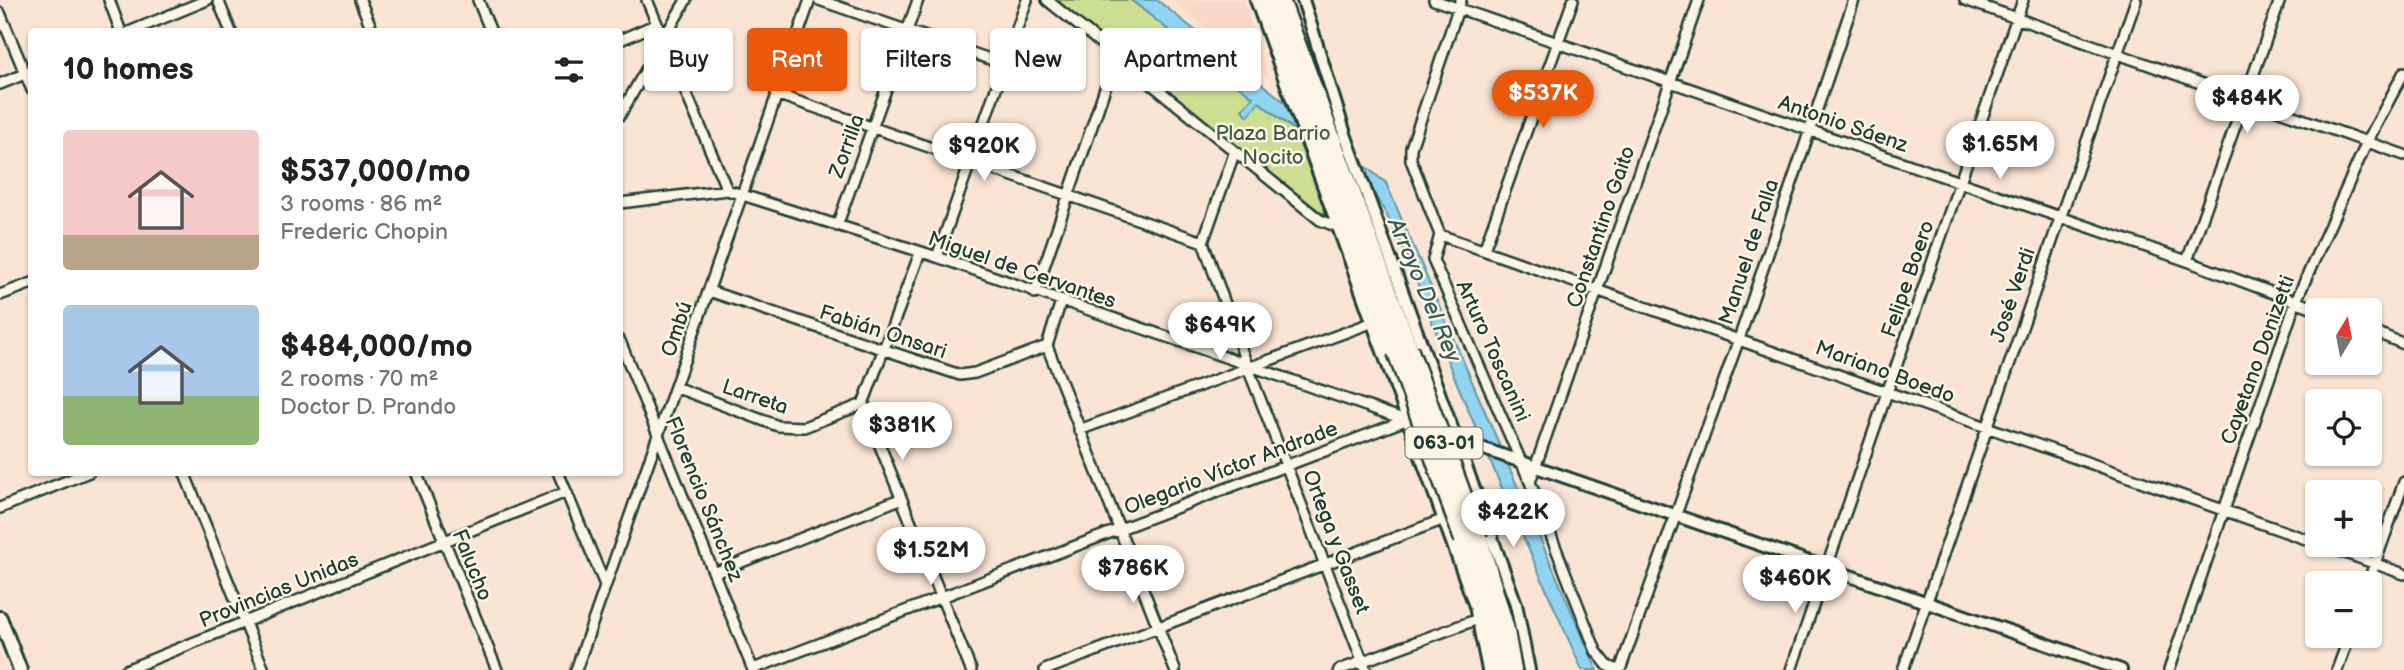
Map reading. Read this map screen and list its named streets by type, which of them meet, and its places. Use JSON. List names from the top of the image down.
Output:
{
  "streets": {
    "highway": ["063-01"],
    "street": [
      "Antonio Sáenz",
      "Zorrilla",
      "Constantino Gaito",
      "Manuel de Falla",
      "Miguel de Cervantes",
      "Felipe Boero",
      "José Verdi",
      "Ombú",
      "Fabián Onsari",
      "Arturo Toscanini",
      "Cayetano Donizetti",
      "Mariano Boedo",
      "Larreta",
      "Olegario Víctor Andrade",
      "Florencio Sánchez",
      "Ortega y Gasset",
      "Falucho",
      "Provincias Unidas"
    ]
  },
  "crossings": [
    ["Antonio Sáenz", "Constantino Gaito"],
    ["Antonio Sáenz", "Manuel de Falla"],
    ["Antonio Sáenz", "Felipe Boero"],
    ["Antonio Sáenz", "José Verdi"],
    ["Antonio Sáenz", "Cayetano Donizetti"],
    ["Zorrilla", "Miguel de Cervantes"],
    ["Constantino Gaito", "Arturo Toscanini"],
    ["Constantino Gaito", "Mariano Boedo"],
    ["Manuel de Falla", "Arturo Toscanini"],
    ["Manuel de Falla", "Mariano Boedo"],
    ["Miguel de Cervantes", "Ombú"],
    ["Miguel de Cervantes", "Olegario Víctor Andrade"],
    ["Miguel de Cervantes", "Ortega y Gasset"],
    ["Felipe Boero", "Mariano Boedo"],
    ["José Verdi", "Mariano Boedo"],
    ["Ombú", "Fabián Onsari"],
    ["Ombú", "Larreta"],
    ["Ombú", "Florencio Sánchez"],
    ["Arturo Toscanini", "Mariano Boedo"],
    ["Cayetano Donizetti", "Mariano Boedo"],
    ["Olegario Víctor Andrade", "Florencio Sánchez"],
    ["Olegario Víctor Andrade", "Ortega y Gasset"],
    ["Falucho", "Provincias Unidas"]
  ],
  "water": ["Arroyo Del Rey"],
  "parks": ["Plaza Barrio Nocito"],
  "north": "top",
  "page": {
    "chip": [
      "Buy",
      "Rent",
      "Filters",
      "New",
      "Apartment"
    ],
    "heading": "10 homes",
    "price": [
      "$537K",
      "$484K",
      "$1.65M",
      "$920K",
      "$649K",
      "$381K",
      "$422K",
      "$1.52M",
      "$786K",
      "$460K"
    ],
    "list": [
      {
        "name": "$537,000/mo",
        "note": "3 rooms · 86 m² · Frederic Chopin"
      },
      {
        "name": "$484,000/mo",
        "note": "2 rooms · 70 m² · Doctor D. Prando"
      }
    ],
    "map_buttons": ["+", "−"]
  }
}
